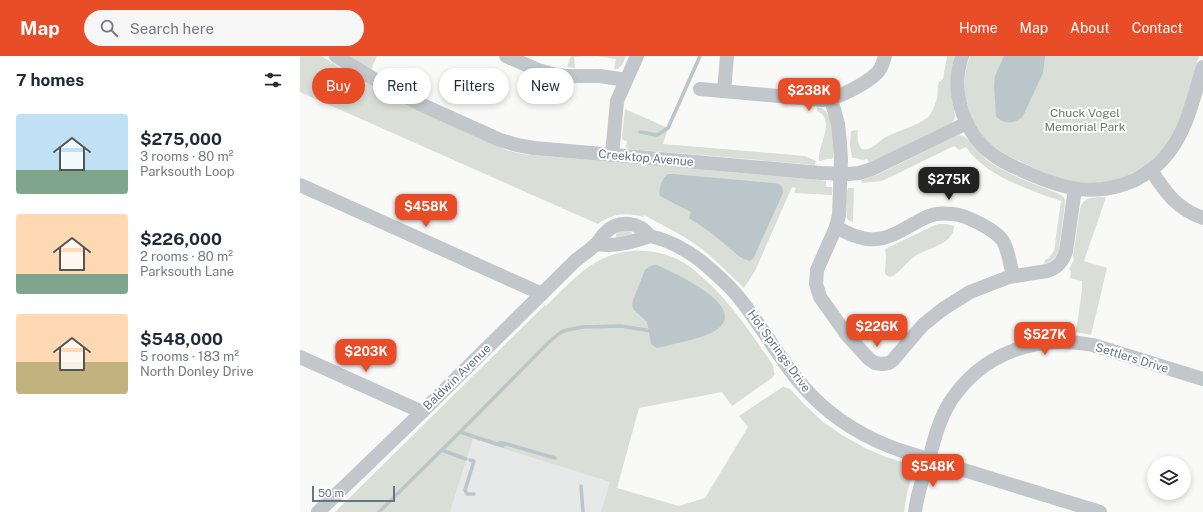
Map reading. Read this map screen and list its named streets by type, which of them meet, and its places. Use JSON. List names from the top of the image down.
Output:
{
  "streets": {
    "street": [
      "Creektop Avenue",
      "Hot Springs Drive",
      "Settlers Drive",
      "Baldwin Avenue"
    ]
  },
  "crossings": [
    ["Hot Springs Drive", "Settlers Drive"],
    ["Hot Springs Drive", "Baldwin Avenue"]
  ],
  "parks": ["Chuck Vogel Memorial Park"],
  "scale_bar": "50 m",
  "page": {
    "header": "Map",
    "search": "Search here",
    "nav": [
      "Home",
      "Map",
      "About",
      "Contact"
    ],
    "heading": "7 homes",
    "chip": [
      "Buy",
      "Rent",
      "Filters",
      "New"
    ],
    "price": [
      "$238K",
      "$275K",
      "$458K",
      "$226K",
      "$527K",
      "$203K",
      "$548K"
    ],
    "list": [
      {
        "name": "$275,000",
        "note": "3 rooms · 80 m² · Parksouth Loop"
      },
      {
        "name": "$226,000",
        "note": "2 rooms · 80 m² · Parksouth Lane"
      },
      {
        "name": "$548,000",
        "note": "5 rooms · 183 m² · North Donley Drive"
      }
    ],
    "scale": "50 m"
  }
}
